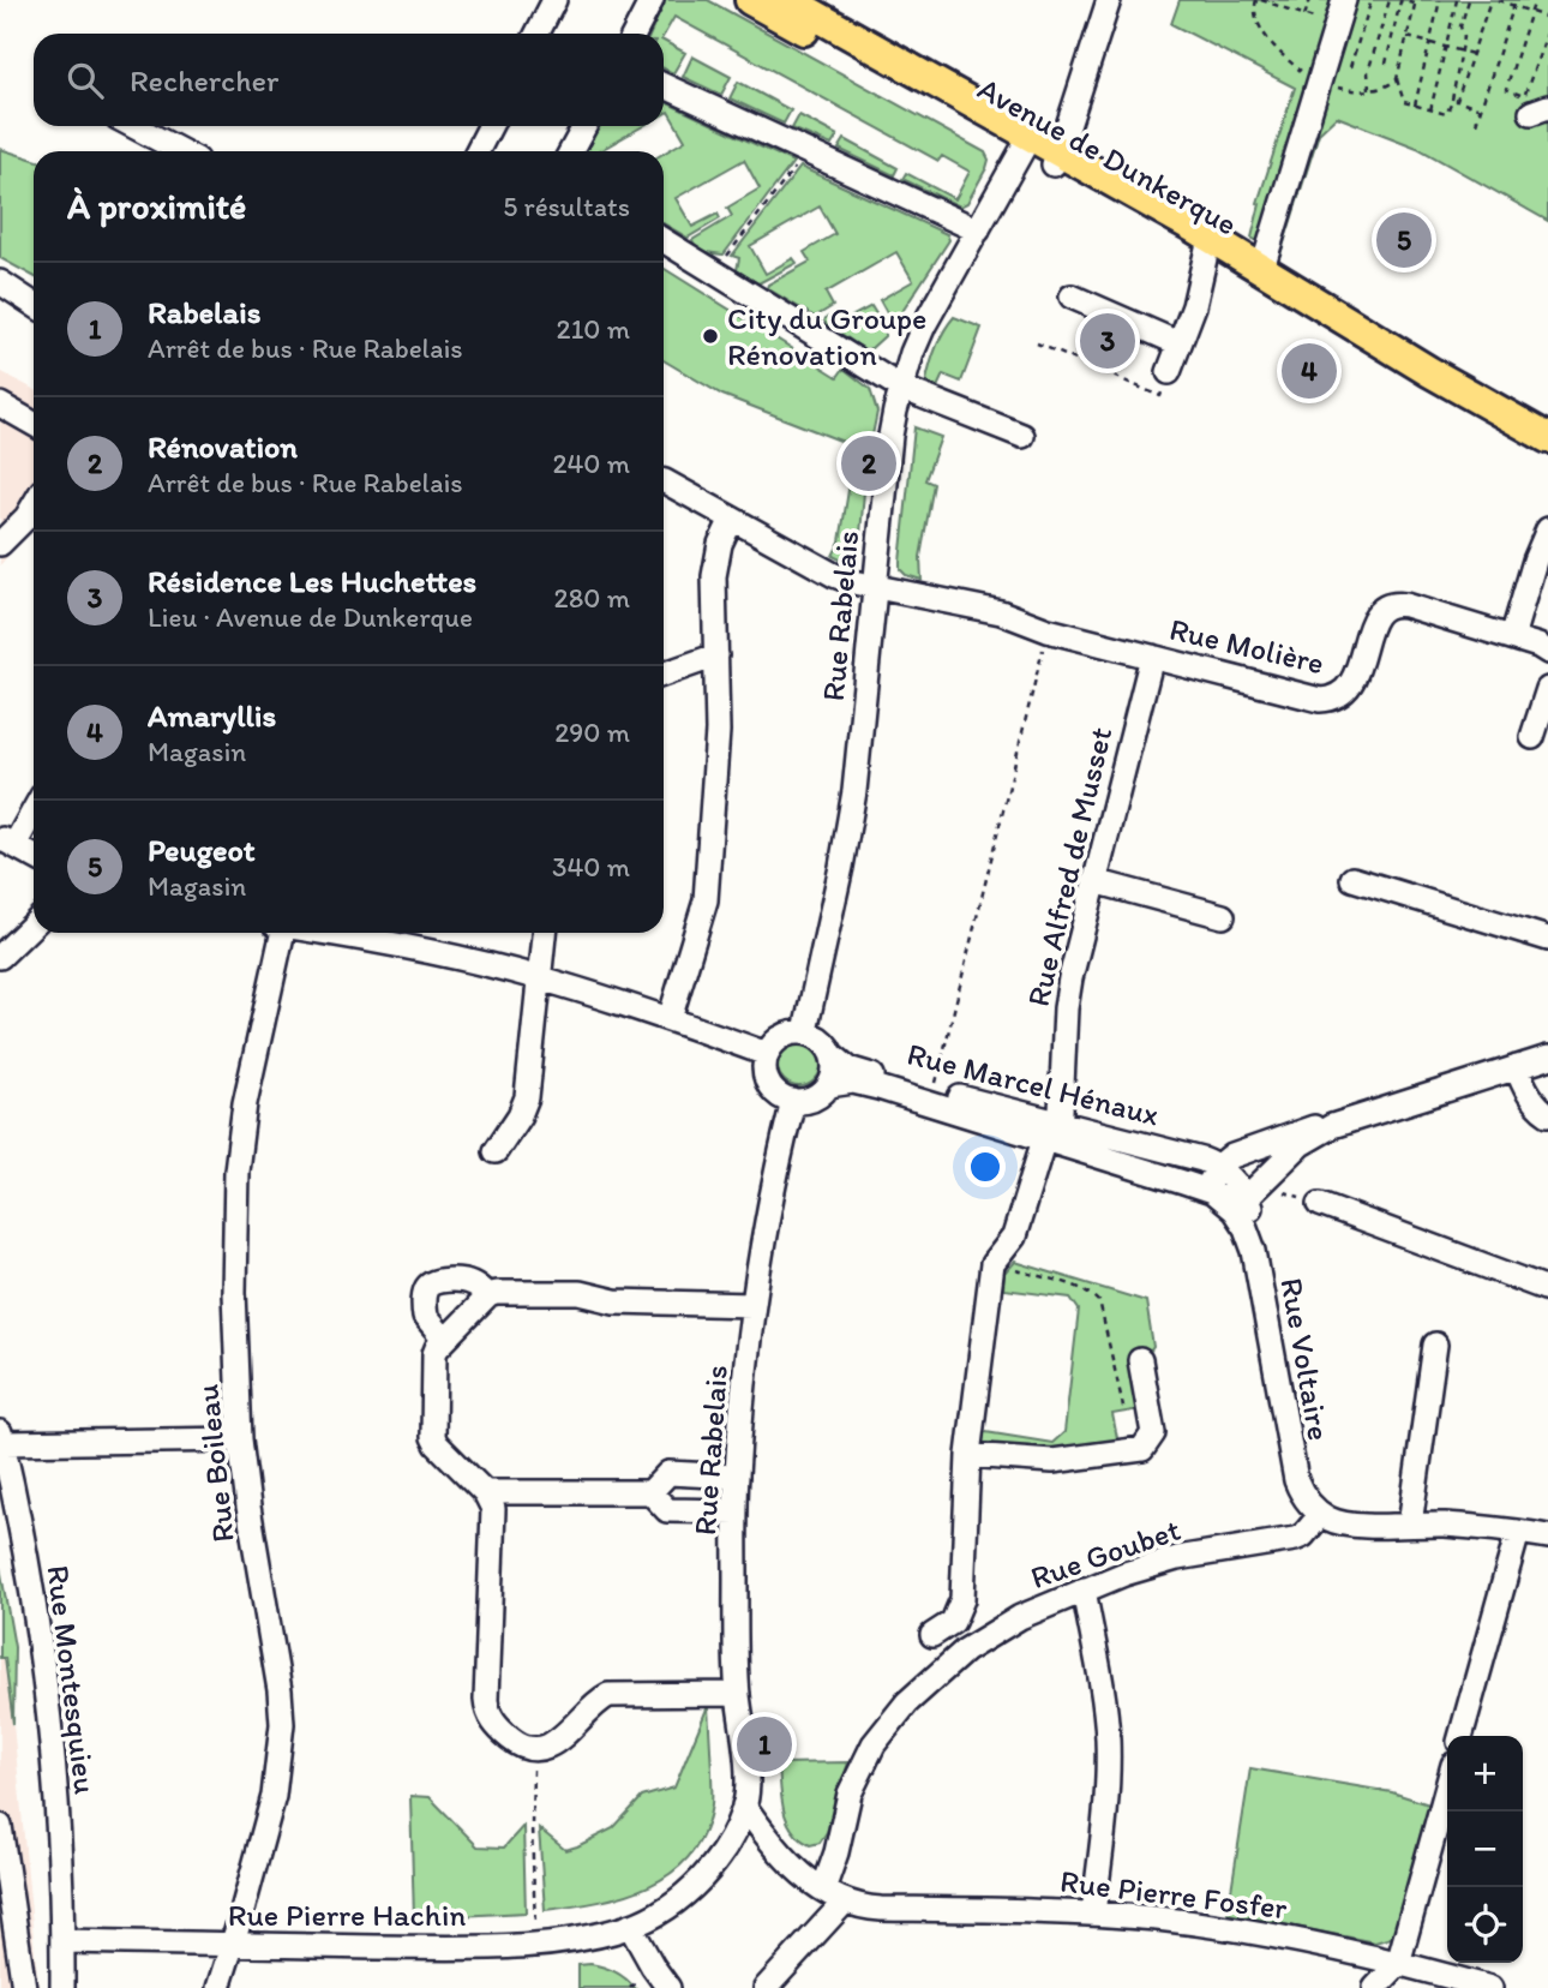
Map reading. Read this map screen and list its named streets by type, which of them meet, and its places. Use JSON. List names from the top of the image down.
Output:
{
  "streets": {
    "main road": ["Avenue de Dunkerque"],
    "street": [
      "Rue Rabelais",
      "Rue Molière",
      "Rue Alfred de Musset",
      "Rue Marcel Hénaux",
      "Rue Voltaire",
      "Rue Boileau",
      "Rue Goubet",
      "Rue Montesquieu",
      "Rue Pierre Fosfer",
      "Rue Pierre Hachin"
    ]
  },
  "crossings": [
    ["Avenue de Dunkerque", "Rue Rabelais"],
    ["Rue Rabelais", "Rue Molière"],
    ["Rue Rabelais", "Rue Marcel Hénaux"],
    ["Rue Rabelais", "Rue Pierre Hachin"],
    ["Rue Molière", "Rue Alfred de Musset"],
    ["Rue Alfred de Musset", "Rue Marcel Hénaux"],
    ["Rue Marcel Hénaux", "Rue Voltaire"],
    ["Rue Voltaire", "Rue Goubet"],
    ["Rue Boileau", "Rue Pierre Hachin"],
    ["Rue Montesquieu", "Rue Pierre Hachin"]
  ],
  "places": ["City du Groupe Rénovation"],
  "page": {
    "search": "Rechercher",
    "heading": ["À proximité", "5 résultats"],
    "pins": [
      "5",
      "3",
      "4",
      "2",
      "1"
    ],
    "list": [
      {
        "mark": "1",
        "name": "Rabelais",
        "note": "Arrêt de bus · Rue Rabelais",
        "value": "210 m"
      },
      {
        "mark": "2",
        "name": "Rénovation",
        "note": "Arrêt de bus · Rue Rabelais",
        "value": "240 m"
      },
      {
        "mark": "3",
        "name": "Résidence Les Huchettes",
        "note": "Lieu · Avenue de Dunkerque",
        "value": "280 m"
      },
      {
        "mark": "4",
        "name": "Amaryllis",
        "note": "Magasin",
        "value": "290 m"
      },
      {
        "mark": "5",
        "name": "Peugeot",
        "note": "Magasin",
        "value": "340 m"
      }
    ],
    "map_buttons": ["+", "−"]
  }
}
